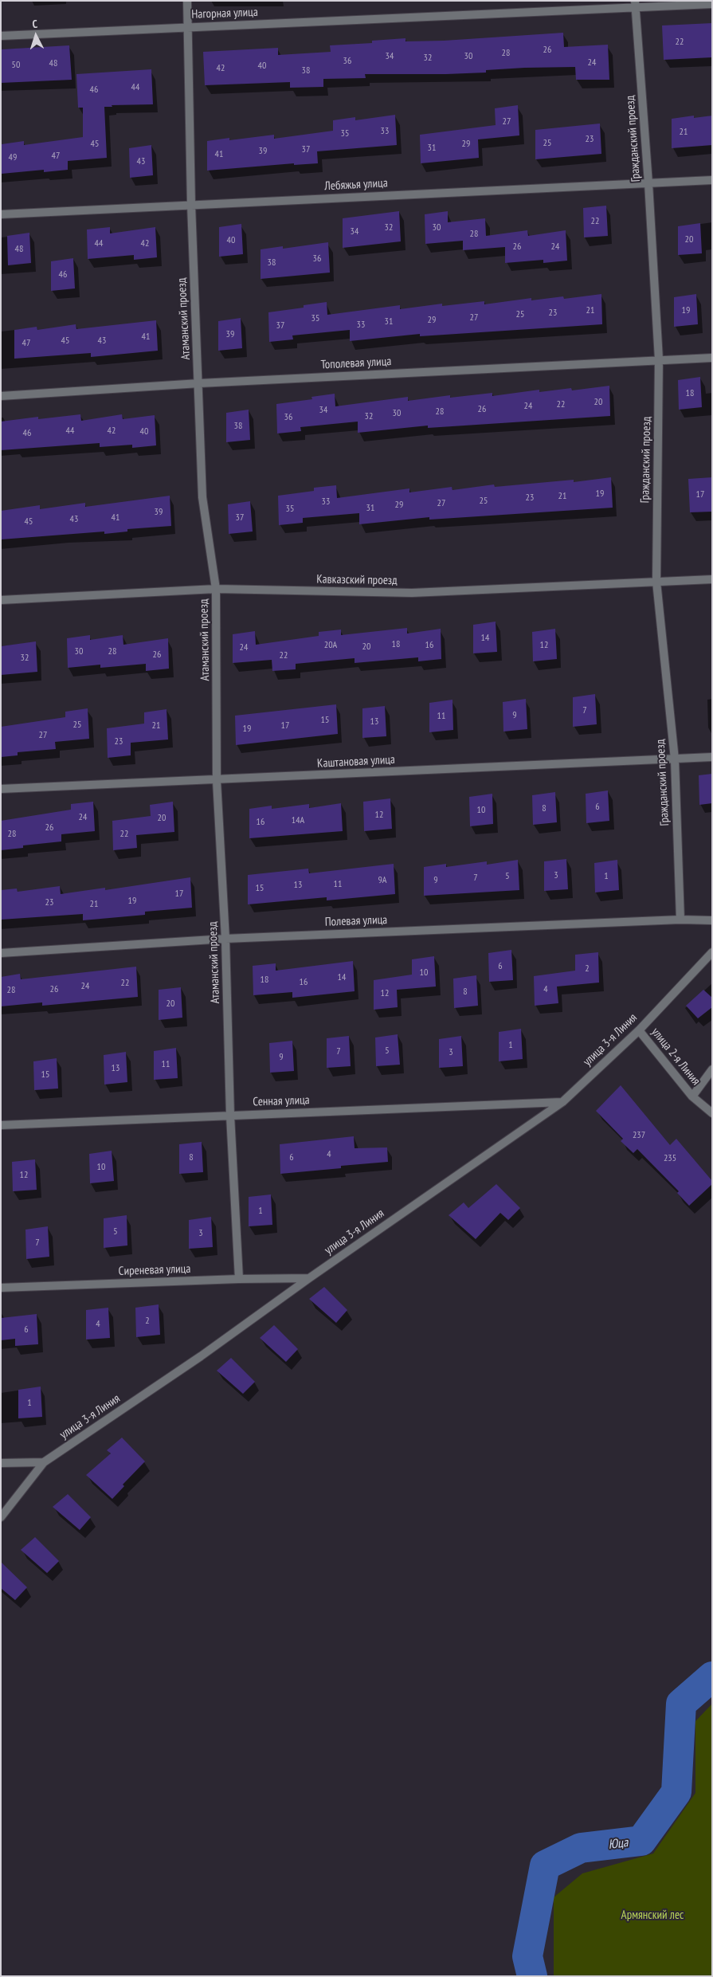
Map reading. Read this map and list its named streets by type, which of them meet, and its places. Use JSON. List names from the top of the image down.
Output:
{
  "streets": {
    "street": [
      "Нагорная улица",
      "Гражданский проезд",
      "Лебяжья улица",
      "Атаманский проезд",
      "Тополевая улица",
      "Кавказский проезд",
      "Каштановая улица",
      "Полевая улица",
      "улица 3-я Линия",
      "улица 2-я Линия",
      "Сенная улица",
      "Сиреневая улица"
    ]
  },
  "crossings": [
    ["Нагорная улица", "Гражданский проезд"],
    ["Нагорная улица", "Атаманский проезд"],
    ["Гражданский проезд", "Лебяжья улица"],
    ["Гражданский проезд", "Тополевая улица"],
    ["Гражданский проезд", "Кавказский проезд"],
    ["Гражданский проезд", "Каштановая улица"],
    ["Гражданский проезд", "Полевая улица"],
    ["Лебяжья улица", "Атаманский проезд"],
    ["Атаманский проезд", "Тополевая улица"],
    ["Атаманский проезд", "Кавказский проезд"],
    ["Атаманский проезд", "Каштановая улица"],
    ["Атаманский проезд", "Полевая улица"],
    ["Атаманский проезд", "Сенная улица"],
    ["Атаманский проезд", "Сиреневая улица"],
    ["улица 3-я Линия", "улица 2-я Линия"],
    ["улица 3-я Линия", "Сенная улица"],
    ["улица 3-я Линия", "Сиреневая улица"]
  ],
  "water": ["Юца"],
  "parks": ["Армянский лес"],
  "house_numbers": [
    "22",
    "26",
    "28",
    "34",
    "30",
    "32",
    "36",
    "24",
    "48",
    "50",
    "40",
    "42",
    "38",
    "44",
    "46",
    "27",
    "33",
    "21",
    "35",
    "23",
    "25",
    "45",
    "29",
    "31",
    "37",
    "39",
    "41",
    "47",
    "49",
    "43",
    "22",
    "32",
    "30",
    "34",
    "28",
    "20",
    "40",
    "44",
    "42",
    "26",
    "24",
    "48",
    "36",
    "38",
    "46",
    "21",
    "19",
    "23",
    "25",
    "27",
    "35",
    "29",
    "31",
    "33",
    "37",
    "39",
    "41",
    "45",
    "43",
    "47",
    "18",
    "20",
    "22",
    "24",
    "26",
    "34",
    "28",
    "30",
    "32",
    "36",
    "38",
    "44",
    "42",
    "40",
    "46",
    "19",
    "17",
    "21",
    "23",
    "25",
    "33",
    "27",
    "29",
    "31",
    "35",
    "39",
    "41",
    "37",
    "43",
    "45",
    "14",
    "18",
    "20А",
    "16",
    "12",
    "20",
    "24",
    "30",
    "28",
    "26",
    "22",
    "32",
    "7",
    "9",
    "11",
    "15",
    "13",
    "25",
    "21",
    "17",
    "19",
    "27",
    "23",
    "6",
    "8",
    "10",
    "12",
    "24",
    "20",
    "14А",
    "16",
    "26",
    "28",
    "22",
    "3",
    "5",
    "1",
    "7",
    "9А",
    "9",
    "11",
    "13",
    "15",
    "17",
    "19",
    "23",
    "21",
    "6",
    "2",
    "10",
    "14",
    "18",
    "16",
    "22",
    "24",
    "26",
    "4",
    "28",
    "8",
    "12",
    "20",
    "1",
    "5",
    "7",
    "3",
    "9",
    "11",
    "13",
    "15",
    "237",
    "4",
    "8",
    "6",
    "235",
    "10",
    "12",
    "1",
    "5",
    "3",
    "7",
    "2",
    "4",
    "6",
    "1"
  ],
  "north": "top"
}
